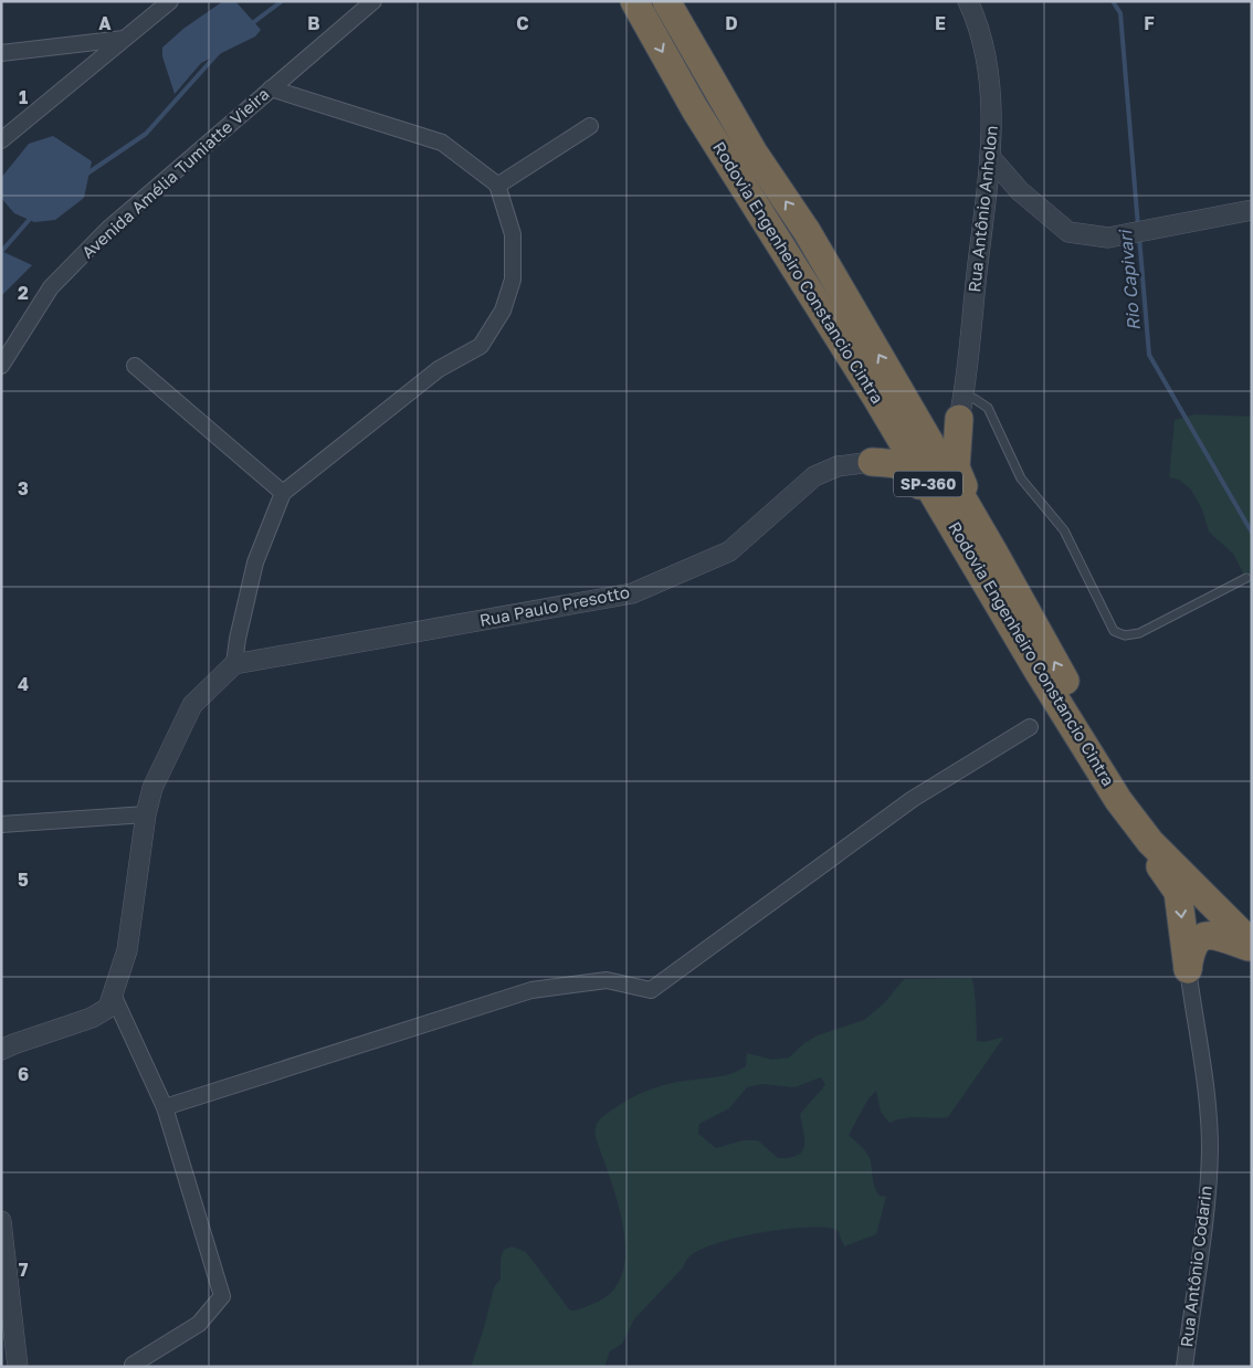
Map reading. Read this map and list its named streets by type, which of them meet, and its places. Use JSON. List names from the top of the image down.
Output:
{
  "streets": {
    "highway": ["Rodovia Engenheiro Constancio Cintra", "SP-360"],
    "street": [
      "Avenida Amélia Tumiatte Vieira",
      "Rua Antônio Anholon",
      "Rua Paulo Presotto",
      "Rua Antônio Codarin"
    ]
  },
  "water": ["Rio Capivari"],
  "grid": {
    "columns": [
      "A",
      "B",
      "C",
      "D",
      "E",
      "F"
    ],
    "rows": [
      "1",
      "2",
      "3",
      "4",
      "5",
      "6",
      "7"
    ]
  }
}
